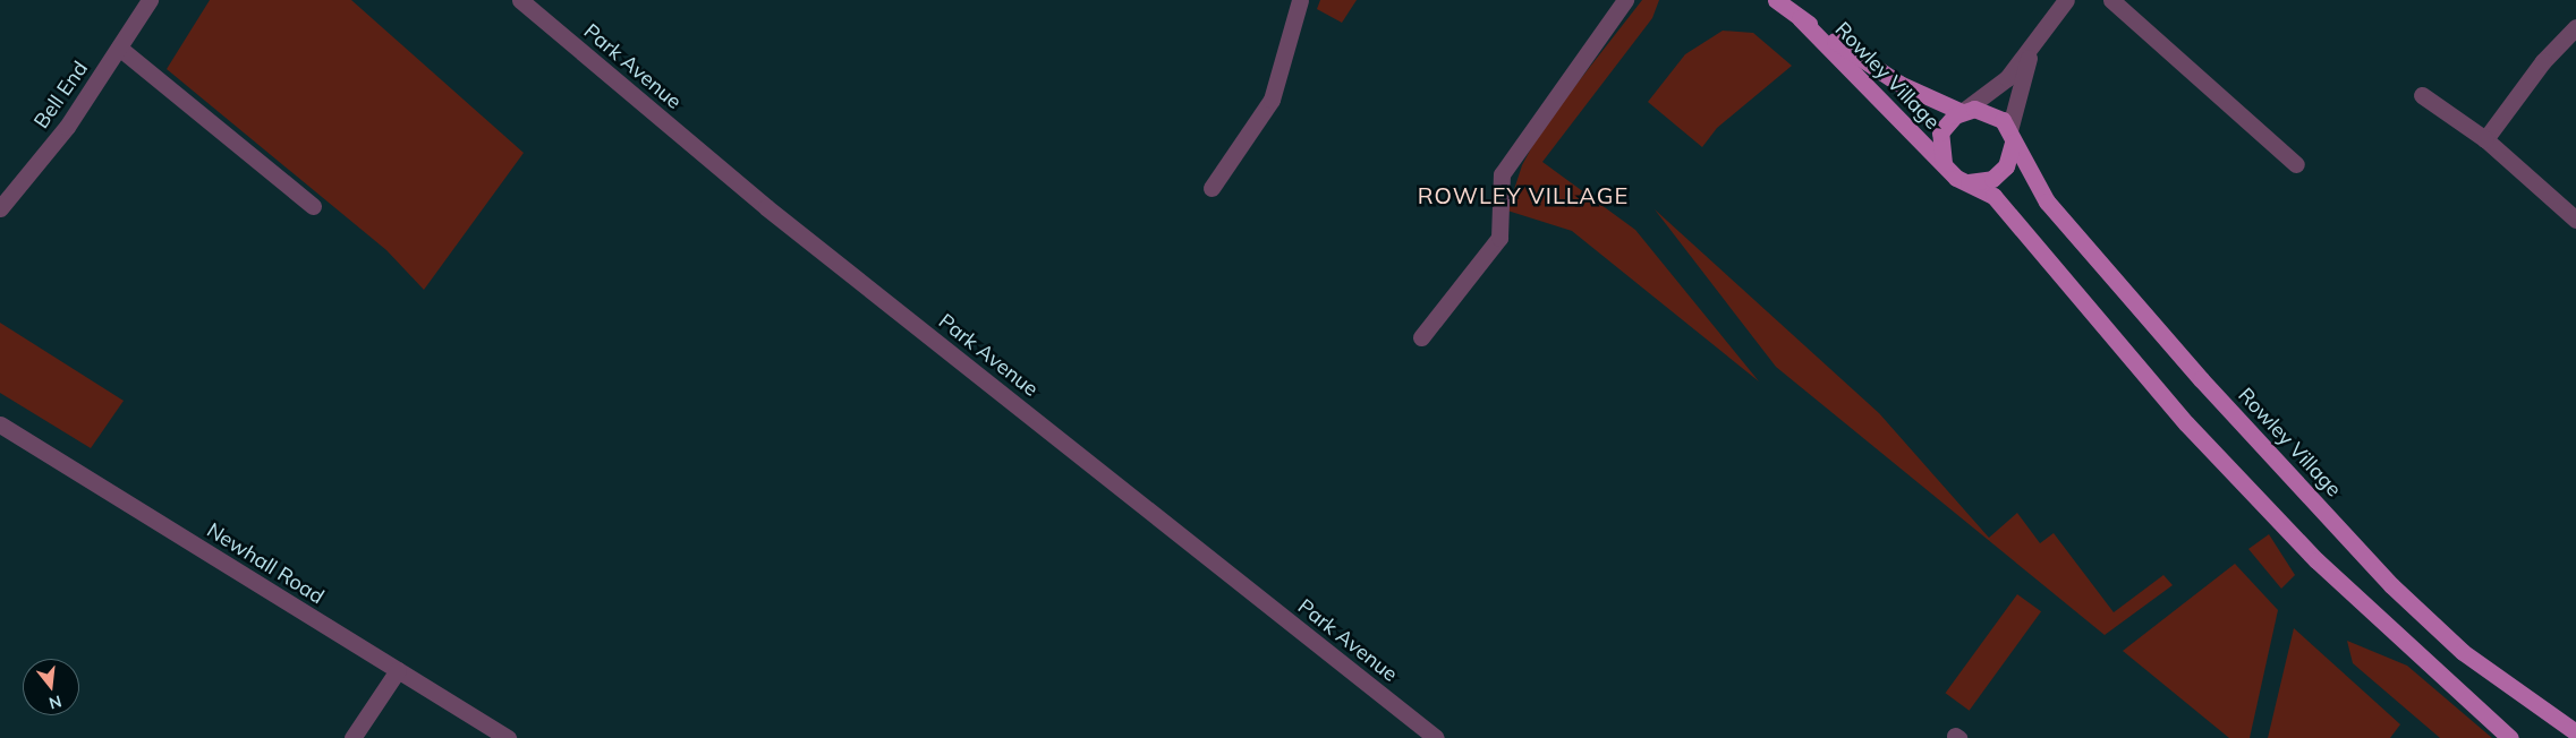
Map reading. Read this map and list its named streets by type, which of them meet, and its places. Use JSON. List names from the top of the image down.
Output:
{
  "streets": {
    "main road": ["Rowley Village"],
    "street": ["Park Avenue", "Bell End", "Newhall Road"]
  },
  "districts": ["ROWLEY VILLAGE"],
  "north": "bottom"
}
